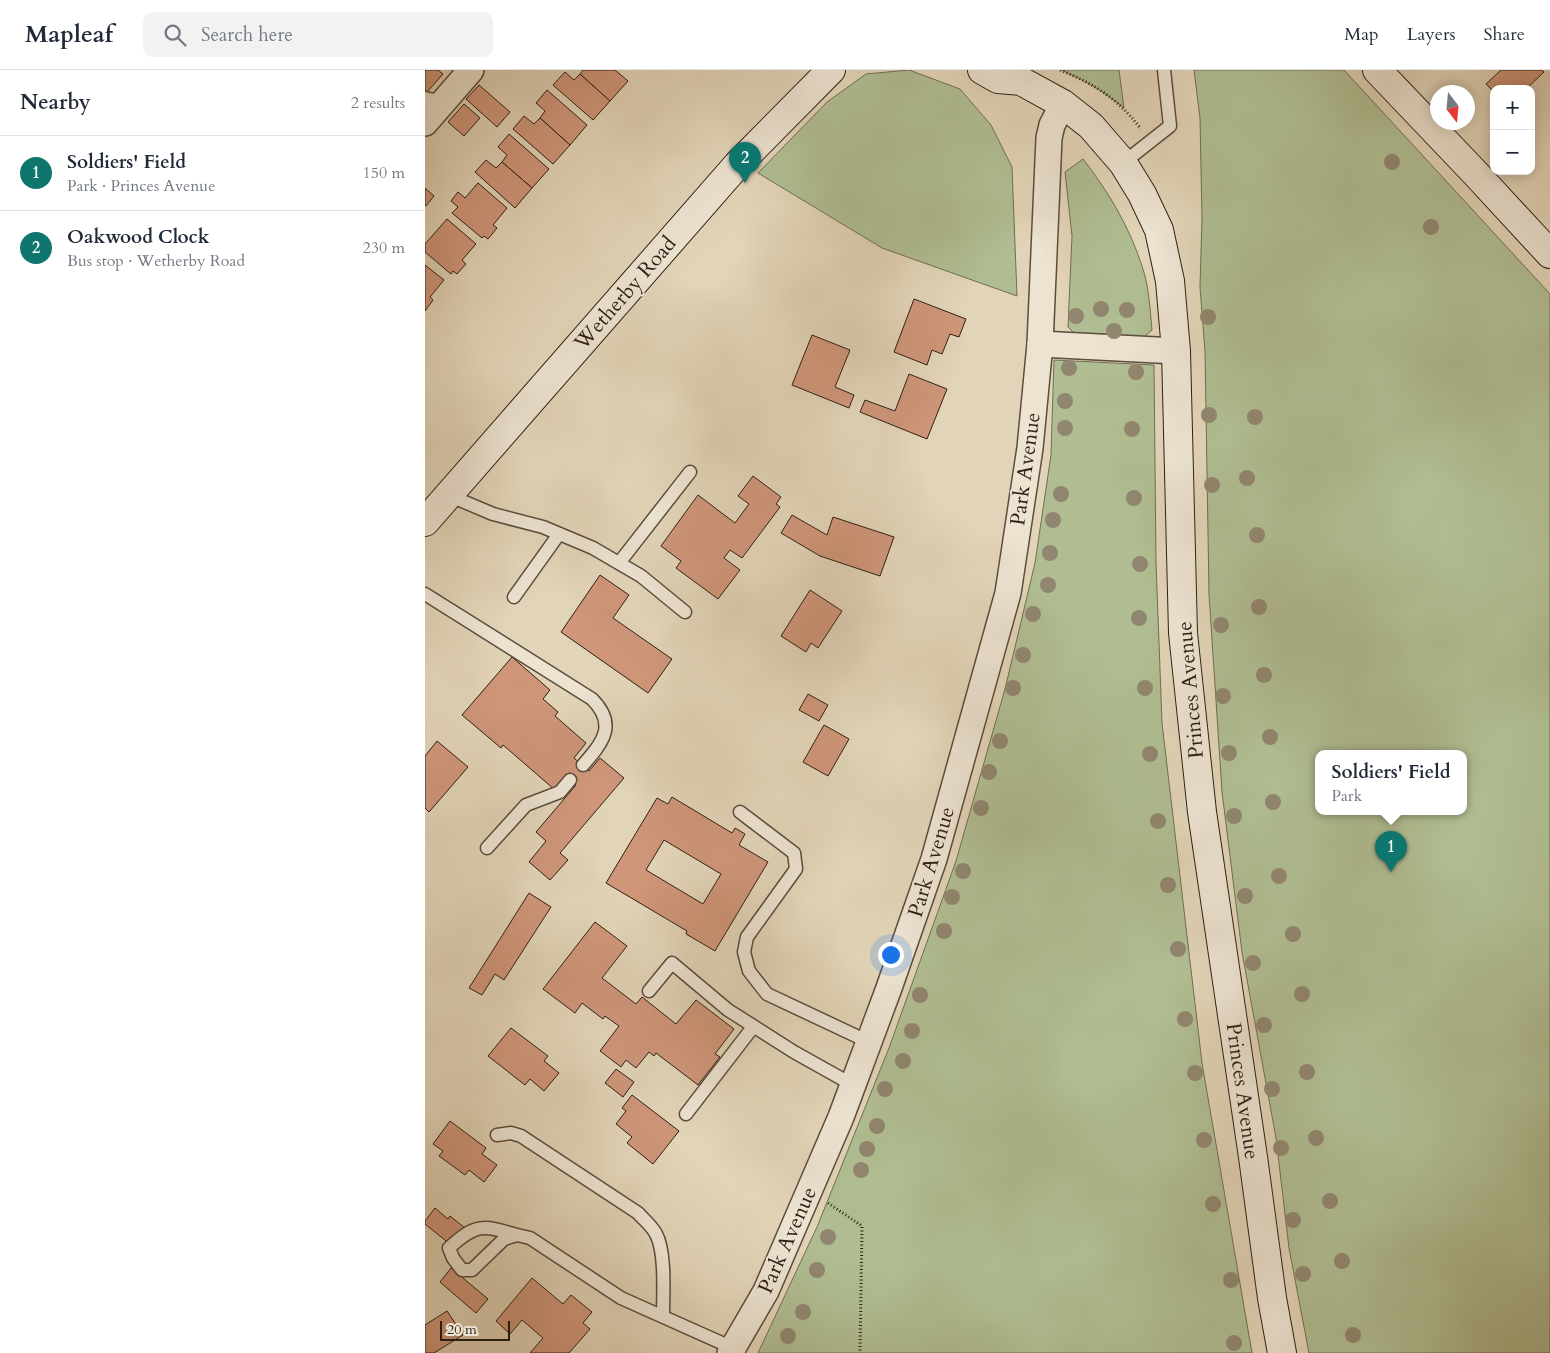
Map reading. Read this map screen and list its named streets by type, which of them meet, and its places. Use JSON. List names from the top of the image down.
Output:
{
  "streets": {
    "street": ["Wetherby Road", "Park Avenue", "Princes Avenue"]
  },
  "crossings": [
    ["Park Avenue", "Princes Avenue"]
  ],
  "scale_bar": "20 m",
  "north": "bottom",
  "page": {
    "header": "Mapleaf",
    "search": "Search here",
    "nav": ["Map", "Layers", "Share"],
    "heading": ["Nearby", "2 results"],
    "map_buttons": ["+", "−"],
    "list": [
      {
        "mark": "1",
        "name": "Soldiers' Field",
        "note": "Park · Princes Avenue",
        "value": "150 m"
      },
      {
        "mark": "2",
        "name": "Oakwood Clock",
        "note": "Bus stop · Wetherby Road",
        "value": "230 m"
      }
    ],
    "pins": ["2", "1"],
    "popup": ["Soldiers' Field", "Park"],
    "scale": "20 m"
  }
}
